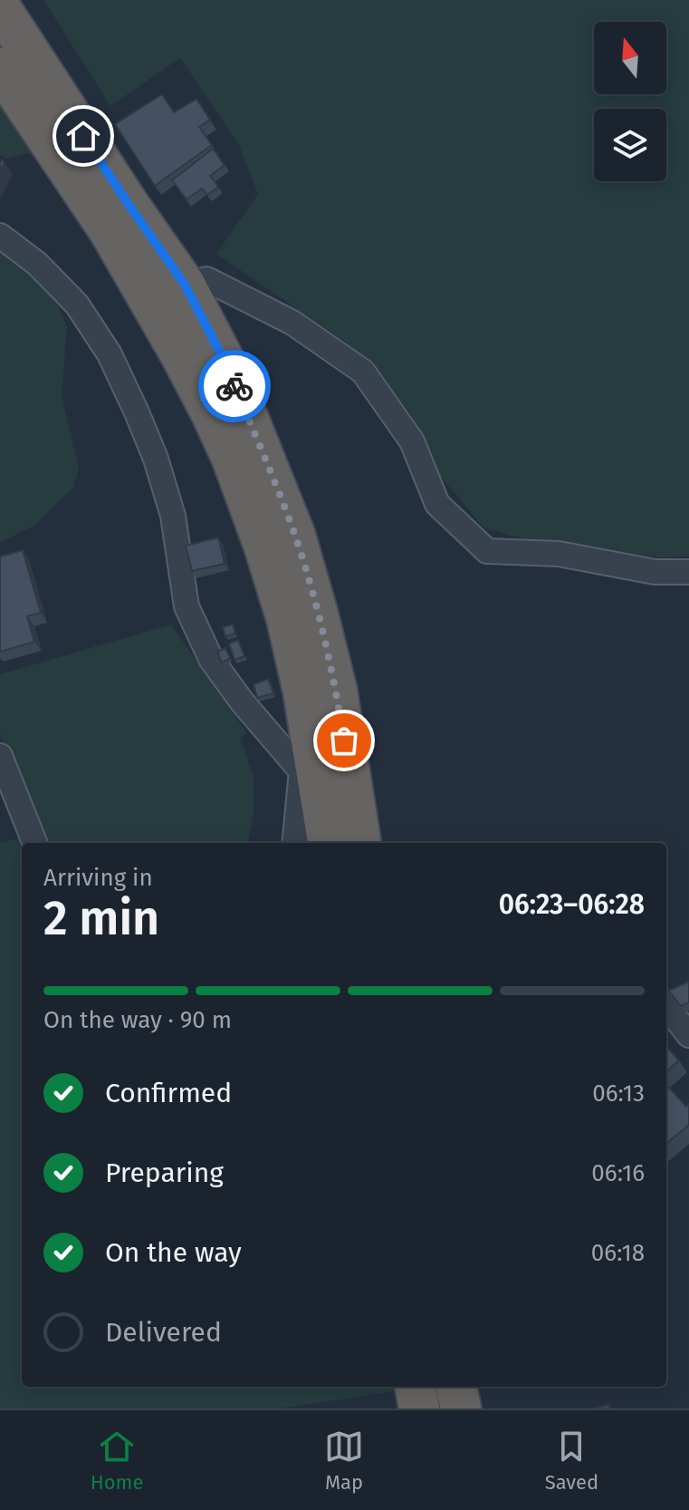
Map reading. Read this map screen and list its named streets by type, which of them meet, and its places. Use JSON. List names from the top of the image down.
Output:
{
  "north": "top",
  "page": {
    "heading": ["2 min", "Arriving in", "06:23–06:28"],
    "bar": "On the way · 90 m",
    "list": [
      ["Confirmed", "06:13"],
      ["Preparing", "06:16"],
      ["On the way", "06:18"],
      "Delivered"
    ],
    "tabs": ["Home", "Map", "Saved"]
  }
}
